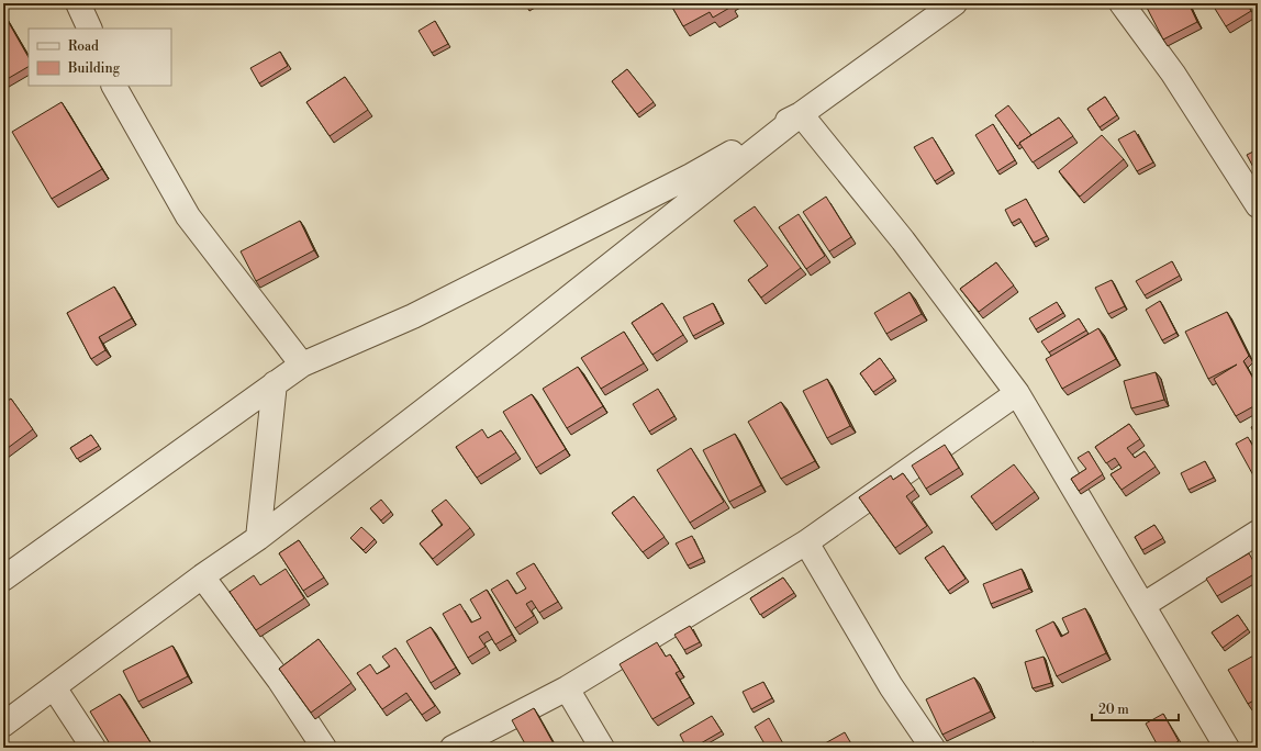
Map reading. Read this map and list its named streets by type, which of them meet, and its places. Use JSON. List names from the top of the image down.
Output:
{
  "legend": ["Road", "Building"],
  "scale_bar": "20 m"
}
